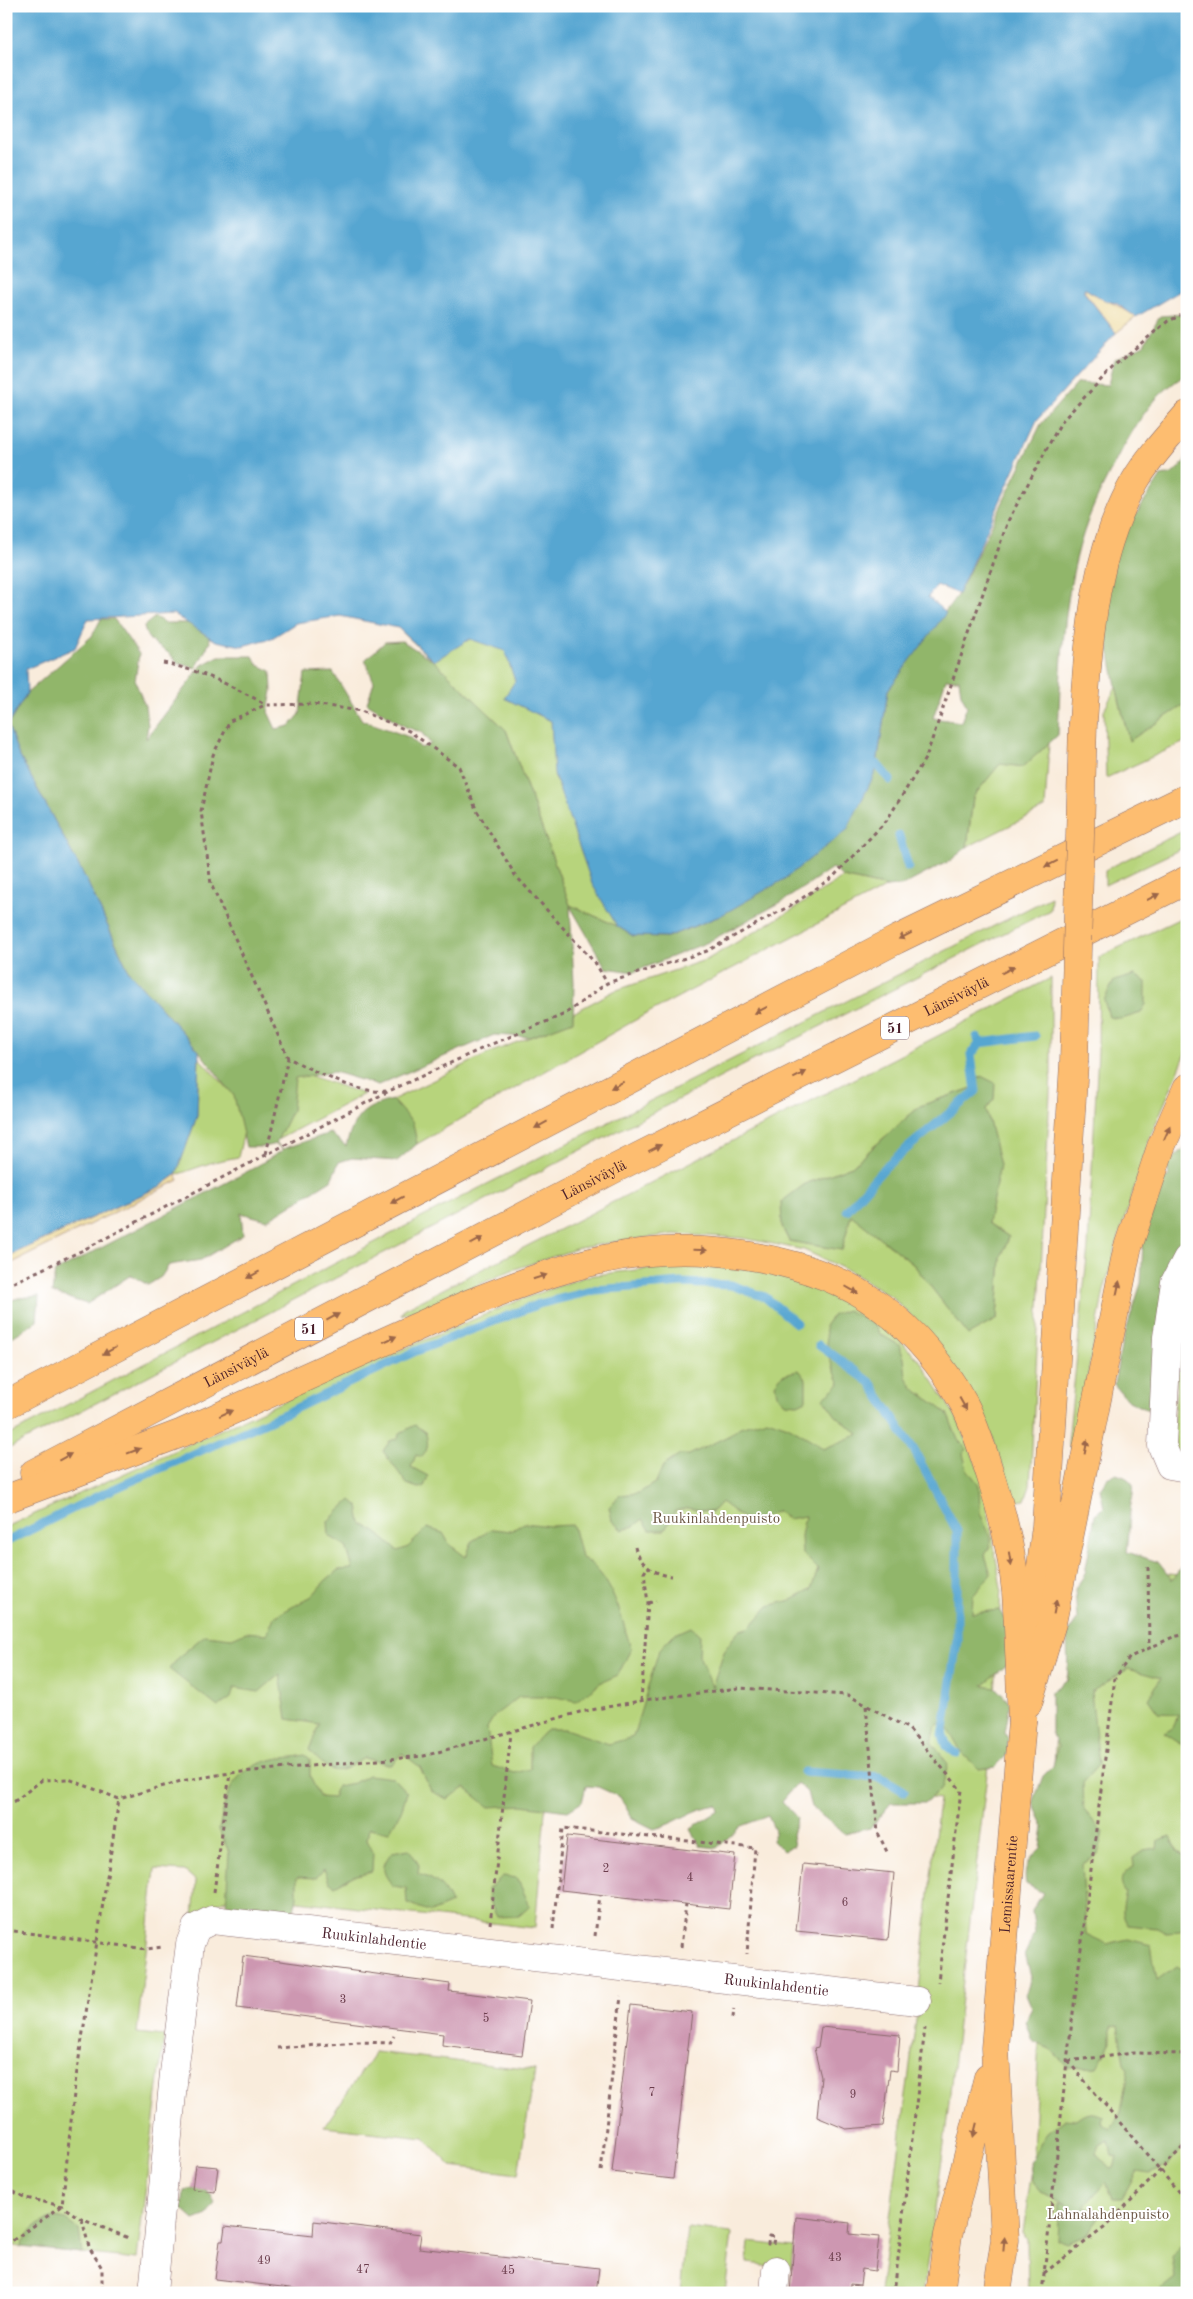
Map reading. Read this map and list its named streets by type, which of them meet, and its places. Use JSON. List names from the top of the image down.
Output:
{
  "streets": {
    "main road": ["Länsiväylä", "51", "Lemissaarentie"],
    "street": ["Ruukinlahdentie"]
  },
  "parks": ["Ruukinlahdenpuisto", "Lahnalahdenpuisto"],
  "house_numbers": [
    "2",
    "4",
    "6",
    "3",
    "5",
    "7",
    "9",
    "43",
    "49",
    "47",
    "45"
  ]
}
